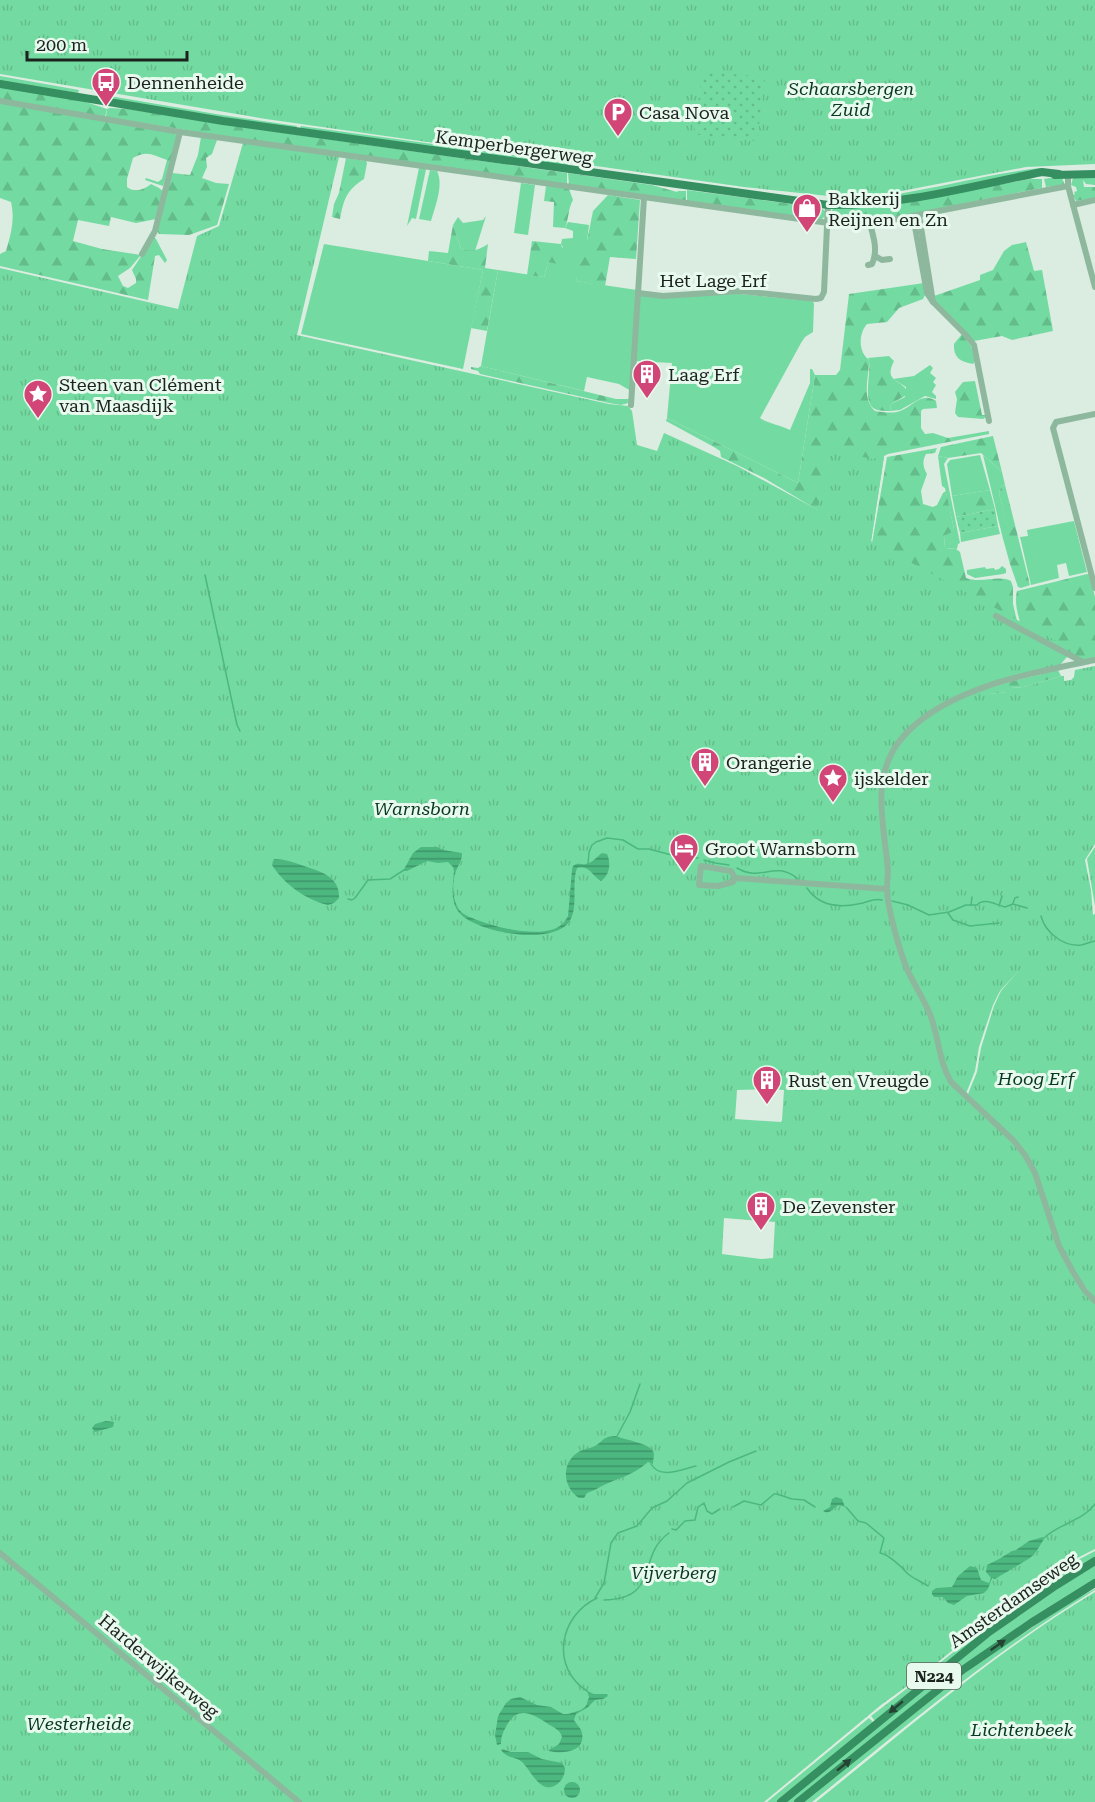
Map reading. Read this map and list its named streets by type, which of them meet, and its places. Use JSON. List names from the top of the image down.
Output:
{
  "streets": {
    "main road": ["Kemperbergerweg", "Amsterdamseweg", "N224"],
    "street": ["Het Lage Erf", "Harderwijkerweg"]
  },
  "crossings": [
    ["Kemperbergerweg", "Het Lage Erf"]
  ],
  "parks": [
    "Schaarsbergen Zuid",
    "Warnsborn",
    "Hoog Erf",
    "Vijverberg",
    "Westerheide",
    "Lichtenbeek"
  ],
  "places": {
    "bus stop": ["Dennenheide"],
    "parking": ["Casa Nova"],
    "shop": ["Bakkerij Reijnen en Zn"],
    "building": [
      "Laag Erf",
      "Orangerie",
      "Rust en Vreugde",
      "De Zevenster"
    ],
    "place": ["Steen van Clément van Maasdijk", "ijskelder"],
    "hotel": ["Groot Warnsborn"]
  },
  "scale_bar": "200 m"
}
